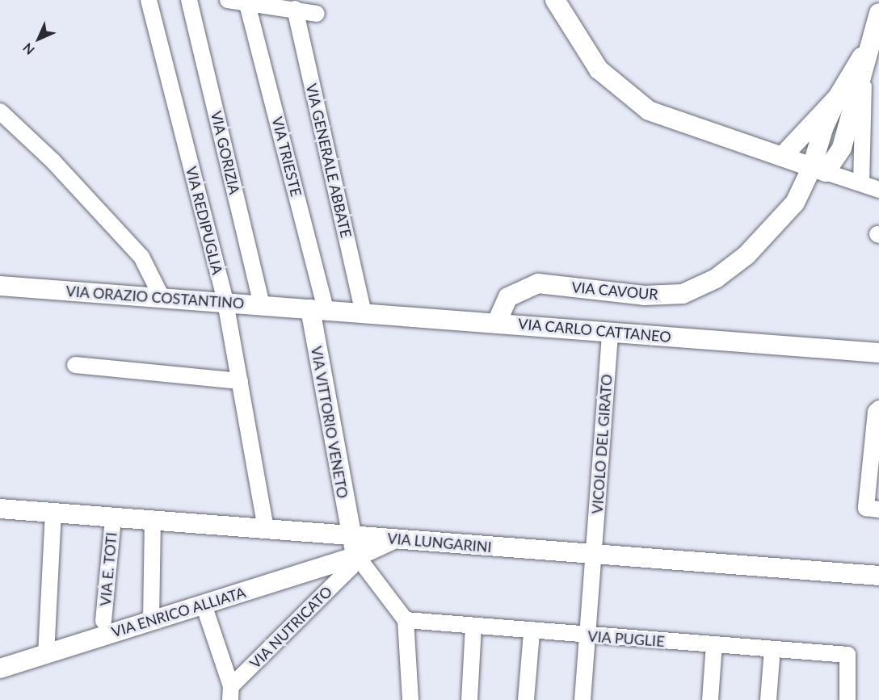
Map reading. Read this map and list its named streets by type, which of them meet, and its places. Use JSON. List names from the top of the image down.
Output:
{
  "streets": {
    "street": [
      "VIA GORIZIA",
      "VIA TRIESTE",
      "VIA GENERALE ABBATE",
      "VIA REDIPUGLIA",
      "VIA CAVOUR",
      "VIA ORAZIO COSTANTINO",
      "VIA CARLO CATTANEO",
      "VIA VITTORIO VENETO",
      "VICOLO DEL GIRATO",
      "VIA LUNGARINI",
      "VIA E. TOTI",
      "VIA ENRICO ALLIATA",
      "VIA NUTRICATO",
      "VIA PUGLIE"
    ]
  },
  "crossings": [
    ["VIA GORIZIA", "VIA ORAZIO COSTANTINO"],
    ["VIA TRIESTE", "VIA ORAZIO COSTANTINO"],
    ["VIA TRIESTE", "VIA CARLO CATTANEO"],
    ["VIA TRIESTE", "VIA VITTORIO VENETO"],
    ["VIA GENERALE ABBATE", "VIA CARLO CATTANEO"],
    ["VIA REDIPUGLIA", "VIA ORAZIO COSTANTINO"],
    ["VIA REDIPUGLIA", "VIA LUNGARINI"],
    ["VIA CAVOUR", "VIA CARLO CATTANEO"],
    ["VIA ORAZIO COSTANTINO", "VIA CARLO CATTANEO"],
    ["VIA ORAZIO COSTANTINO", "VIA VITTORIO VENETO"],
    ["VIA CARLO CATTANEO", "VIA VITTORIO VENETO"],
    ["VIA CARLO CATTANEO", "VICOLO DEL GIRATO"],
    ["VIA VITTORIO VENETO", "VIA LUNGARINI"],
    ["VIA VITTORIO VENETO", "VIA ENRICO ALLIATA"],
    ["VIA VITTORIO VENETO", "VIA NUTRICATO"],
    ["VICOLO DEL GIRATO", "VIA LUNGARINI"],
    ["VICOLO DEL GIRATO", "VIA PUGLIE"],
    ["VIA LUNGARINI", "VIA E. TOTI"],
    ["VIA LUNGARINI", "VIA ENRICO ALLIATA"],
    ["VIA ENRICO ALLIATA", "VIA NUTRICATO"]
  ],
  "north": "bottom left"
}
